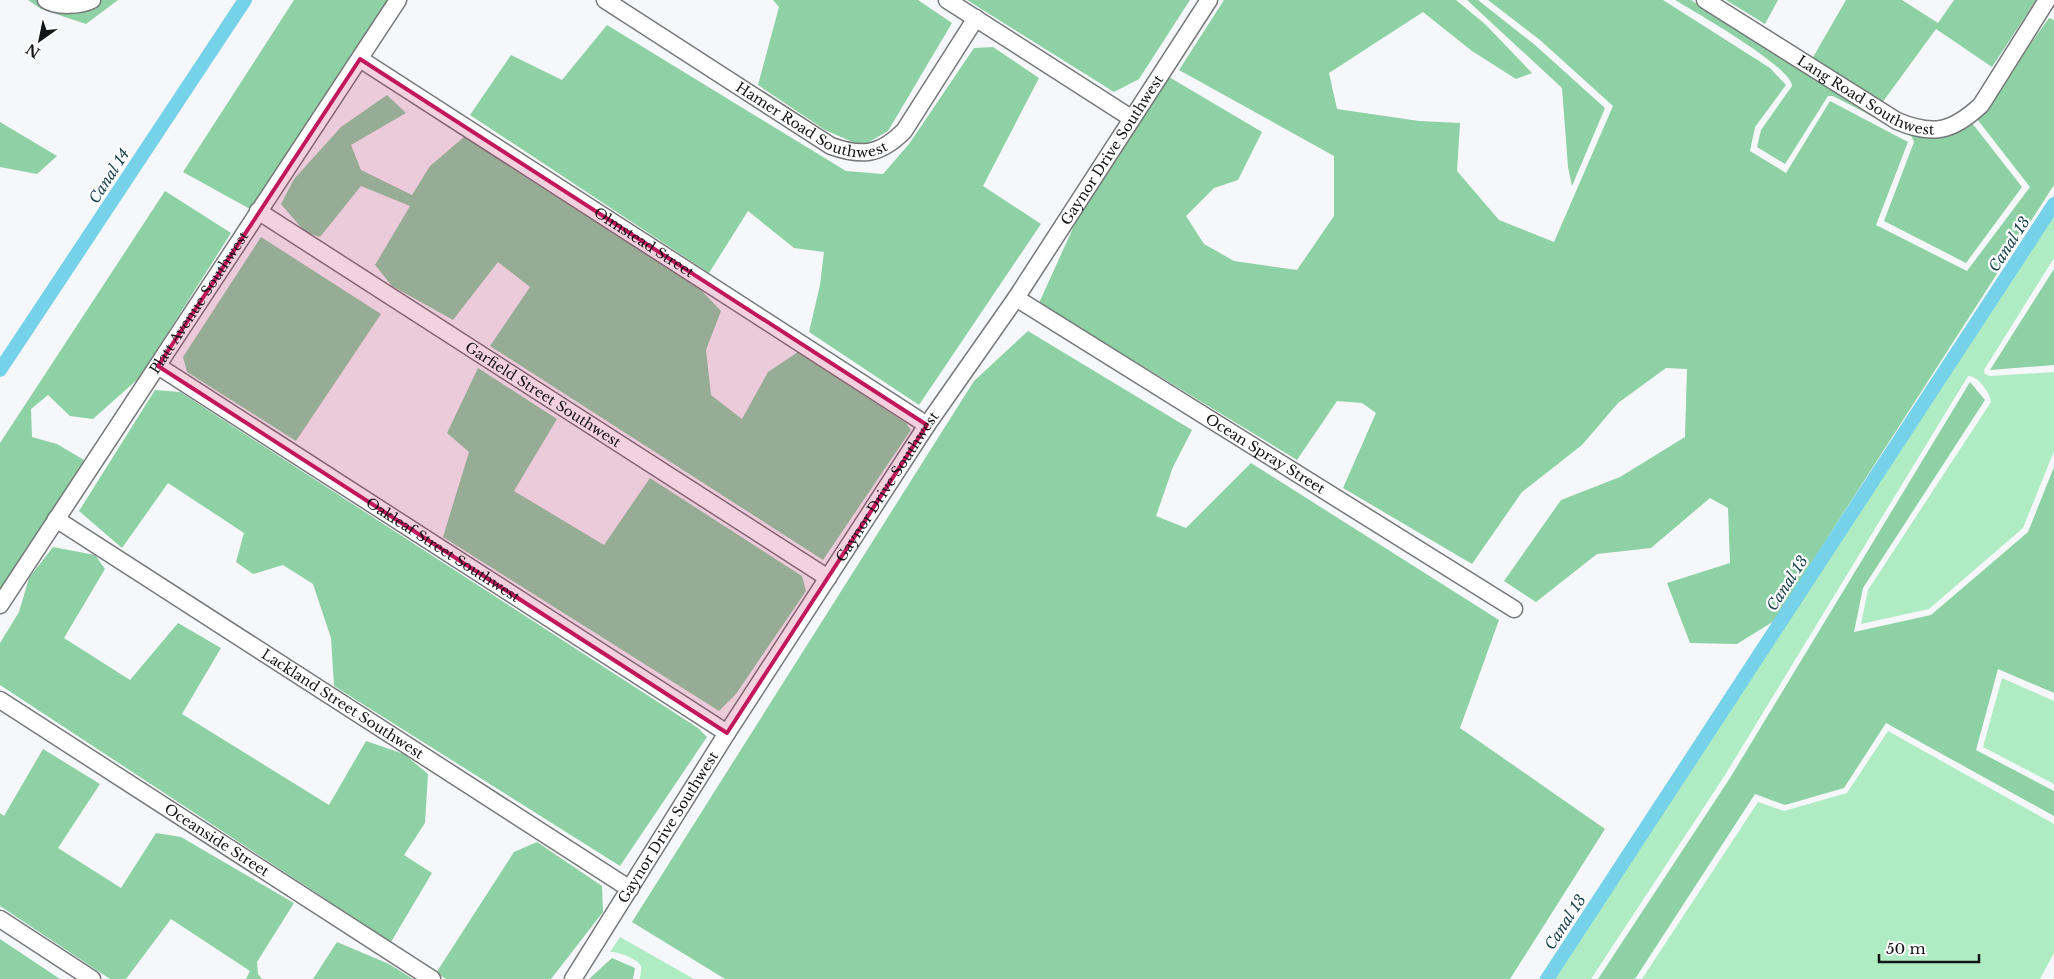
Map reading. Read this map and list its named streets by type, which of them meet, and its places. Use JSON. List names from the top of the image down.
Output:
{
  "streets": {
    "street": [
      "Lang Road Southwest",
      "Hamer Road Southwest",
      "Gaynor Drive Southwest",
      "Olmstead Street",
      "Platt Avenue Southwest",
      "Garfield Street Southwest",
      "Ocean Spray Street",
      "Oakleaf Street Southwest",
      "Lackland Street Southwest",
      "Oceanside Street"
    ]
  },
  "crossings": [
    ["Gaynor Drive Southwest", "Olmstead Street"],
    ["Gaynor Drive Southwest", "Garfield Street Southwest"],
    ["Gaynor Drive Southwest", "Ocean Spray Street"],
    ["Gaynor Drive Southwest", "Oakleaf Street Southwest"],
    ["Gaynor Drive Southwest", "Lackland Street Southwest"],
    ["Olmstead Street", "Platt Avenue Southwest"],
    ["Platt Avenue Southwest", "Garfield Street Southwest"],
    ["Platt Avenue Southwest", "Oakleaf Street Southwest"],
    ["Platt Avenue Southwest", "Lackland Street Southwest"]
  ],
  "water": ["Canal 14", "Canal 13"],
  "scale_bar": "50 m",
  "north": "bottom left"
}
